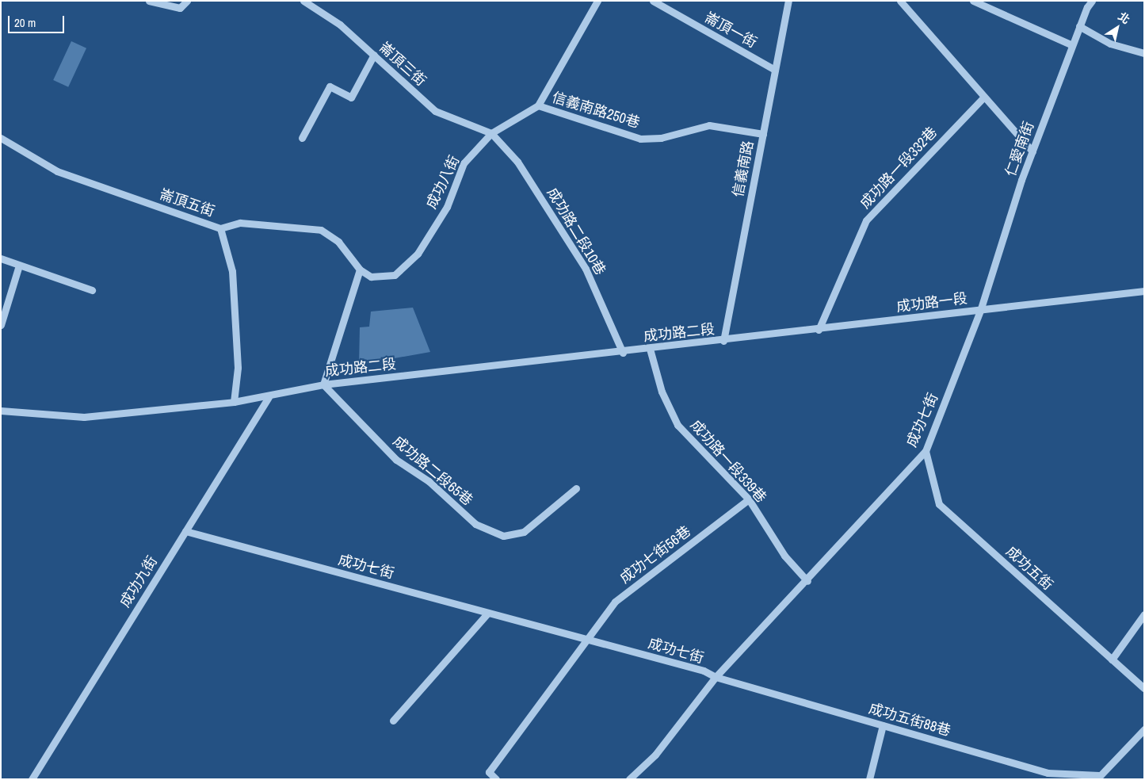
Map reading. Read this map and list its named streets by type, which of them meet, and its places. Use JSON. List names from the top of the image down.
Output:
{
  "streets": {
    "street": [
      "崙頂一街",
      "崙頂三街",
      "信義南路250巷",
      "仁愛南街",
      "成功路一段332巷",
      "信義南路",
      "成功八街",
      "崙頂五街",
      "成功路二段10巷",
      "成功路一段",
      "成功路二段",
      "成功七街",
      "成功路一段339巷",
      "成功路二段65巷",
      "成功七街56巷",
      "成功五街",
      "成功九街",
      "成功五街88巷"
    ]
  },
  "crossings": [
    ["崙頂一街", "信義南路"],
    ["崙頂三街", "成功八街"],
    ["崙頂三街", "成功路二段10巷"],
    ["信義南路250巷", "信義南路"],
    ["信義南路250巷", "成功八街"],
    ["仁愛南街", "成功路一段"],
    ["仁愛南街", "成功七街"],
    ["成功路一段332巷", "成功路一段"],
    ["信義南路", "成功路一段"],
    ["信義南路", "成功路二段"],
    ["成功八街", "崙頂五街"],
    ["成功八街", "成功路二段10巷"],
    ["成功路二段10巷", "成功路二段"],
    ["成功路一段", "成功路二段"],
    ["成功路一段", "成功七街"],
    ["成功路二段", "成功路一段339巷"],
    ["成功路二段", "成功路二段65巷"],
    ["成功路二段", "成功九街"],
    ["成功七街", "成功路一段339巷"],
    ["成功七街", "成功七街56巷"],
    ["成功七街", "成功五街"],
    ["成功七街", "成功九街"],
    ["成功七街", "成功五街88巷"],
    ["成功路一段339巷", "成功七街56巷"]
  ],
  "scale_bar": "20 m",
  "north": "top right"
}
